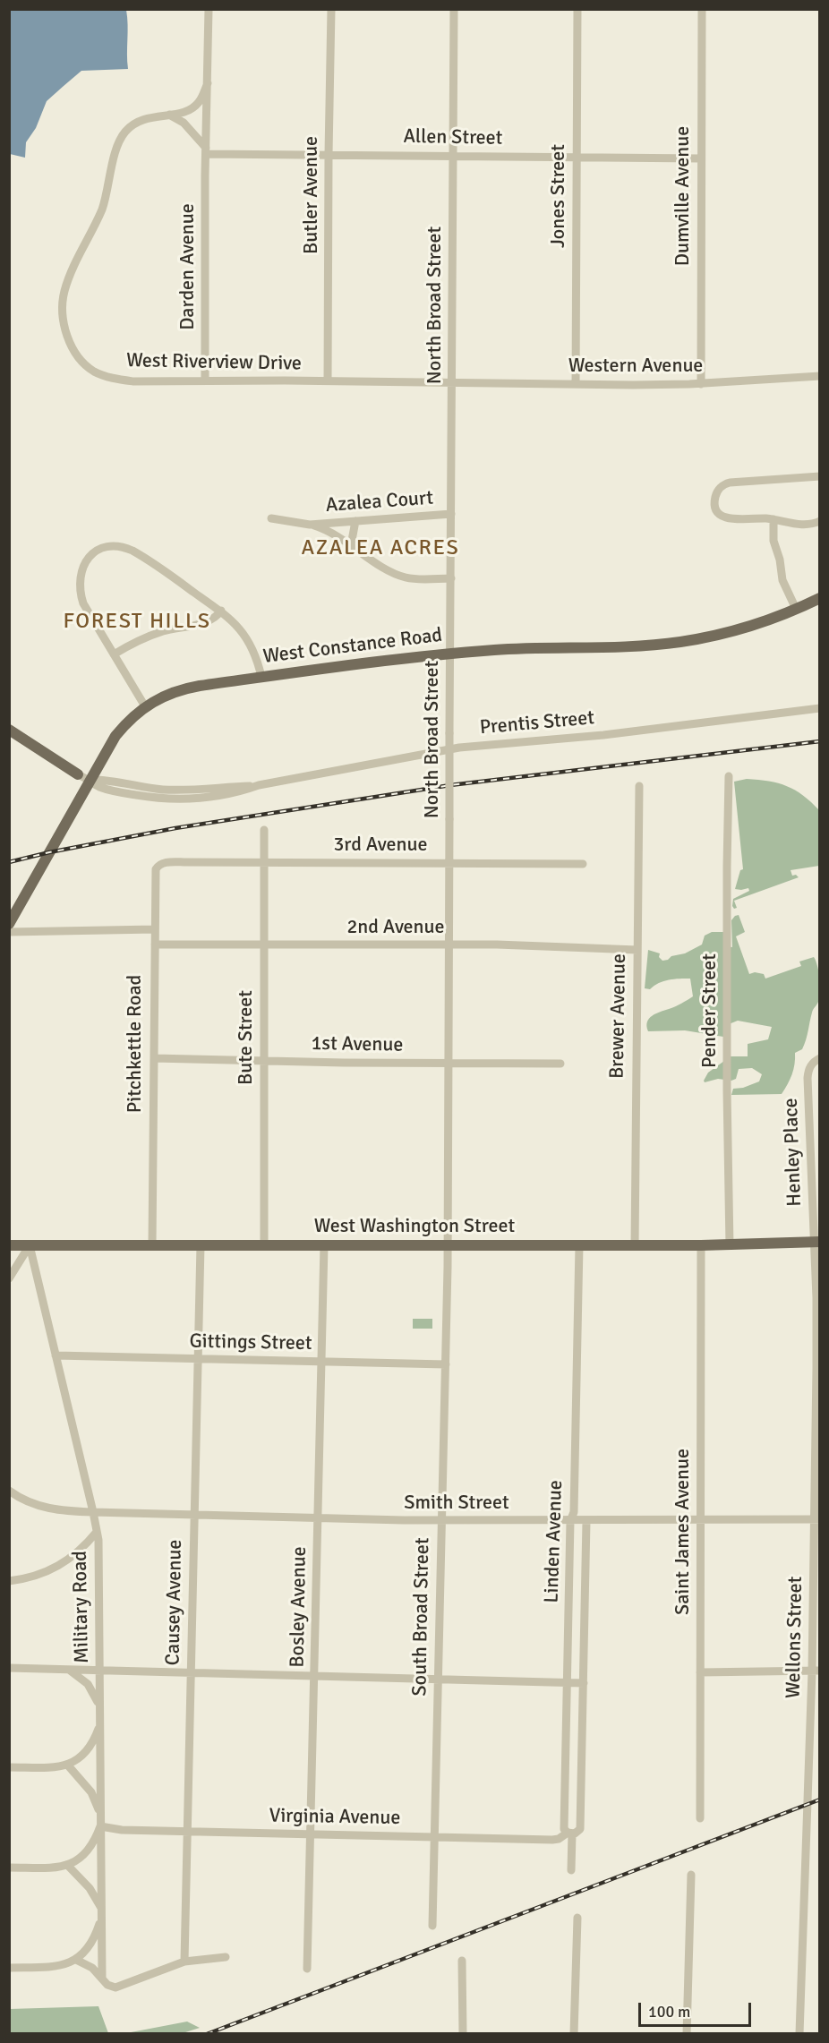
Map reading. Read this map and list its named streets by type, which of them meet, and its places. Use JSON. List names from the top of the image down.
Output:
{
  "streets": {
    "main road": ["West Constance Road", "West Washington Street"],
    "street": [
      "Allen Street",
      "Butler Avenue",
      "Jones Street",
      "Dumville Avenue",
      "Darden Avenue",
      "North Broad Street",
      "West Riverview Drive",
      "Western Avenue",
      "Azalea Court",
      "Prentis Street",
      "3rd Avenue",
      "2nd Avenue",
      "Pender Street",
      "Brewer Avenue",
      "Bute Street",
      "Pitchkettle Road",
      "1st Avenue",
      "Henley Place",
      "Gittings Street",
      "Smith Street",
      "Saint James Avenue",
      "Linden Avenue",
      "Causey Avenue",
      "Military Road",
      "Bosley Avenue",
      "South Broad Street",
      "Wellons Street",
      "Virginia Avenue"
    ]
  },
  "crossings": [
    ["Allen Street", "Butler Avenue"],
    ["Allen Street", "Jones Street"],
    ["Allen Street", "Dumville Avenue"],
    ["Allen Street", "Darden Avenue"],
    ["Allen Street", "North Broad Street"],
    ["Butler Avenue", "West Riverview Drive"],
    ["Jones Street", "Western Avenue"],
    ["Dumville Avenue", "Western Avenue"],
    ["Darden Avenue", "West Riverview Drive"],
    ["North Broad Street", "West Riverview Drive"],
    ["North Broad Street", "Western Avenue"],
    ["North Broad Street", "Azalea Court"],
    ["North Broad Street", "West Constance Road"],
    ["North Broad Street", "3rd Avenue"],
    ["North Broad Street", "2nd Avenue"],
    ["North Broad Street", "1st Avenue"],
    ["North Broad Street", "West Washington Street"],
    ["North Broad Street", "South Broad Street"],
    ["West Riverview Drive", "Western Avenue"],
    ["West Constance Road", "Prentis Street"],
    ["3rd Avenue", "Bute Street"],
    ["3rd Avenue", "Pitchkettle Road"],
    ["2nd Avenue", "Brewer Avenue"],
    ["2nd Avenue", "Bute Street"],
    ["2nd Avenue", "Pitchkettle Road"],
    ["Pender Street", "West Washington Street"],
    ["Brewer Avenue", "West Washington Street"],
    ["Bute Street", "1st Avenue"],
    ["Bute Street", "West Washington Street"],
    ["Pitchkettle Road", "1st Avenue"],
    ["Pitchkettle Road", "West Washington Street"],
    ["Henley Place", "West Washington Street"],
    ["Henley Place", "Wellons Street"],
    ["West Washington Street", "Saint James Avenue"],
    ["West Washington Street", "Linden Avenue"],
    ["West Washington Street", "Causey Avenue"],
    ["West Washington Street", "Military Road"],
    ["West Washington Street", "Bosley Avenue"],
    ["West Washington Street", "South Broad Street"],
    ["West Washington Street", "Wellons Street"],
    ["Gittings Street", "Causey Avenue"],
    ["Gittings Street", "Military Road"],
    ["Gittings Street", "Bosley Avenue"],
    ["Gittings Street", "South Broad Street"],
    ["Smith Street", "Saint James Avenue"],
    ["Smith Street", "Linden Avenue"],
    ["Smith Street", "Causey Avenue"],
    ["Smith Street", "Military Road"],
    ["Smith Street", "Bosley Avenue"],
    ["Smith Street", "South Broad Street"],
    ["Smith Street", "Wellons Street"],
    ["Linden Avenue", "Virginia Avenue"],
    ["Causey Avenue", "Virginia Avenue"],
    ["Military Road", "Virginia Avenue"],
    ["Bosley Avenue", "Virginia Avenue"],
    ["South Broad Street", "Virginia Avenue"]
  ],
  "districts": ["AZALEA ACRES", "FOREST HILLS"],
  "scale_bar": "100 m"
}
